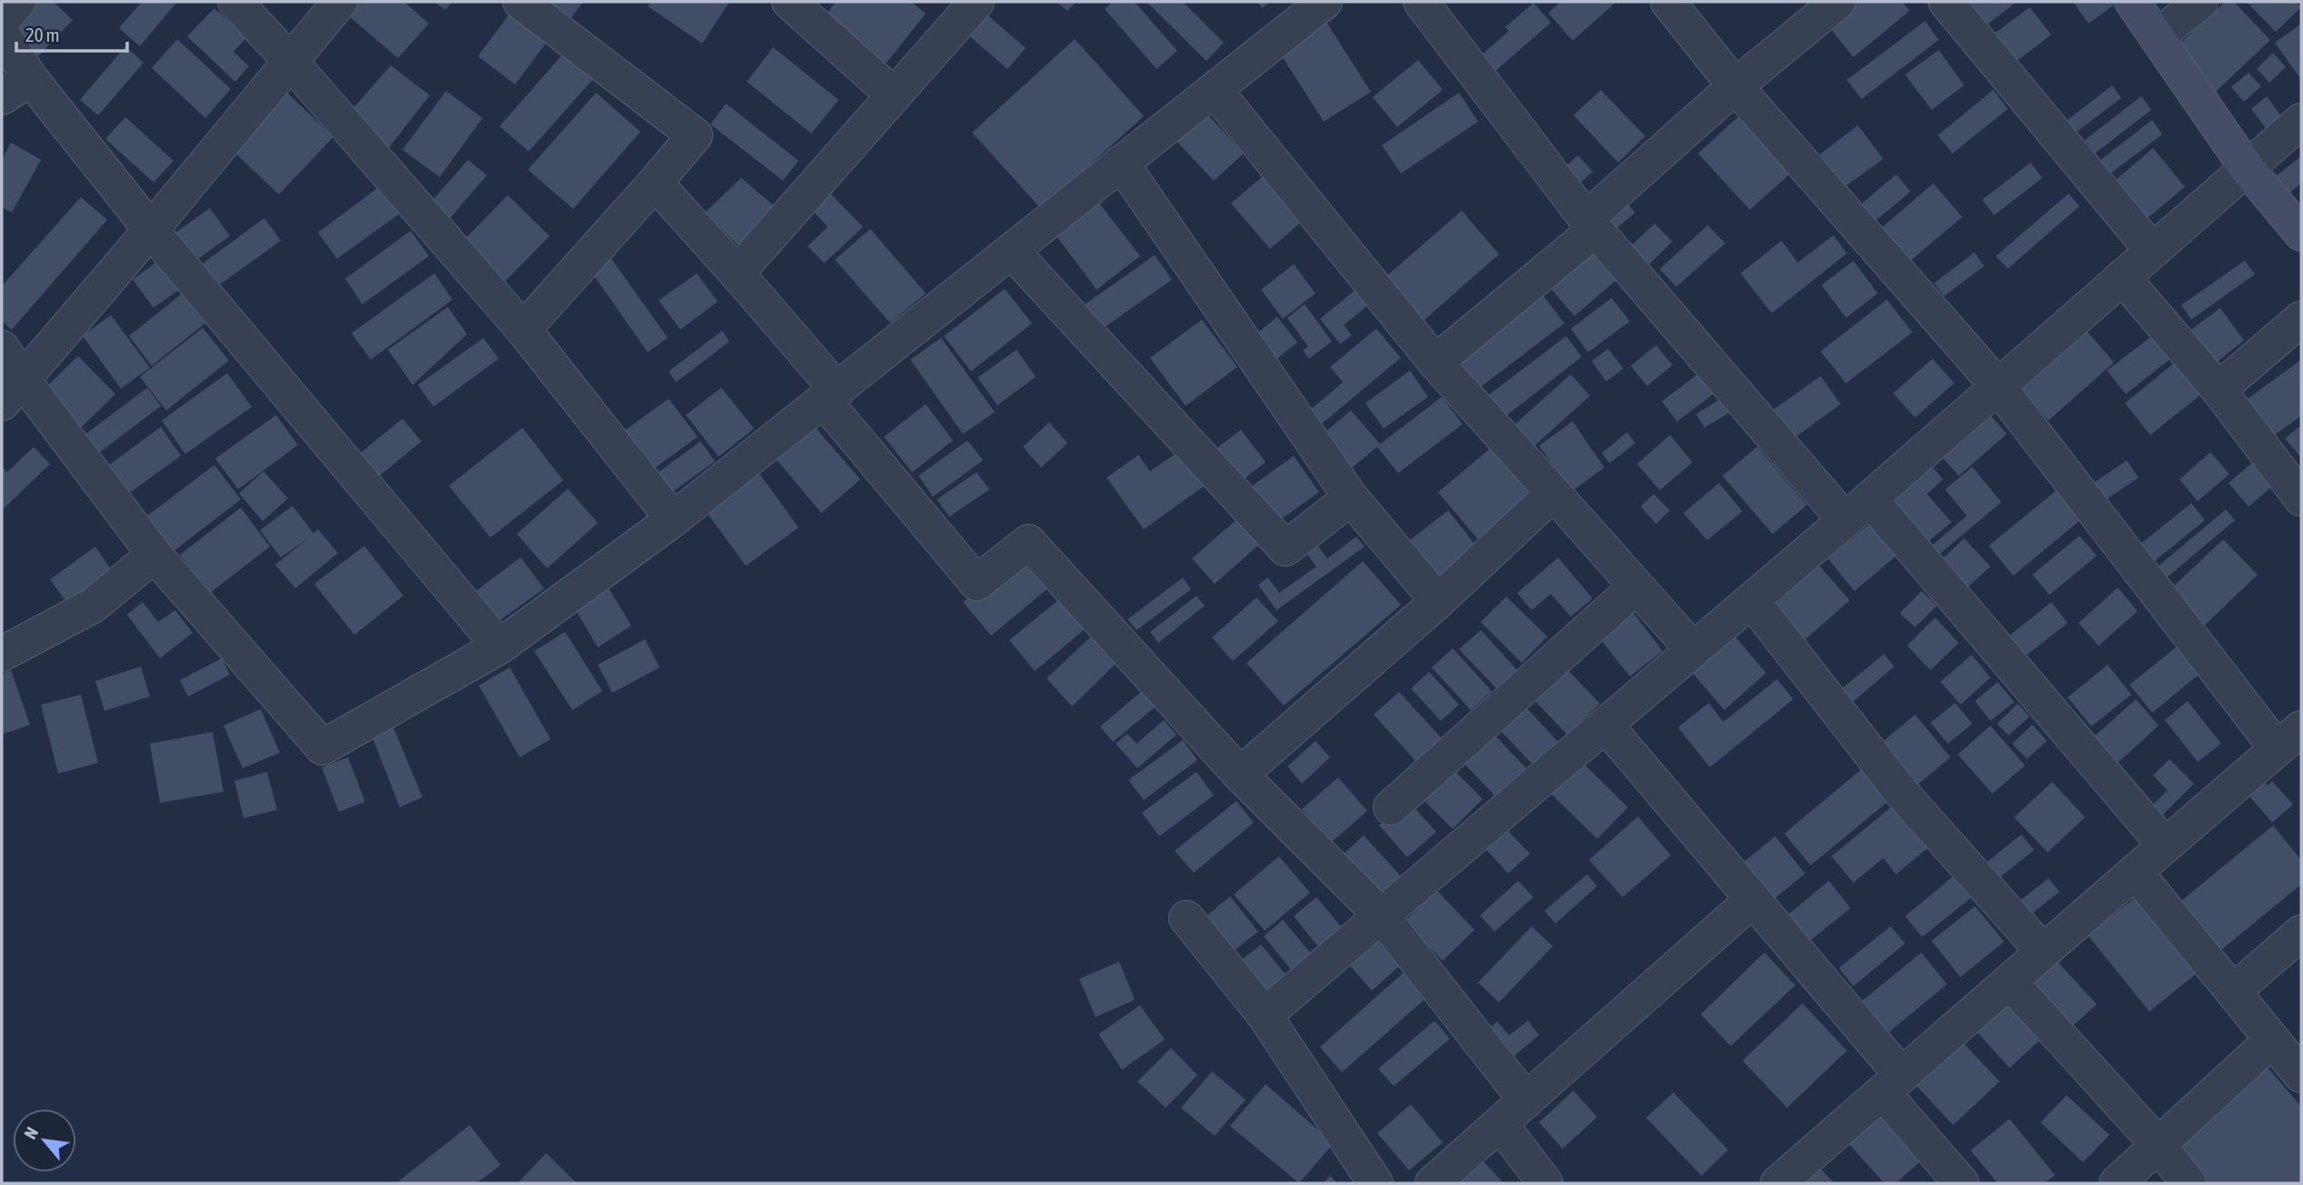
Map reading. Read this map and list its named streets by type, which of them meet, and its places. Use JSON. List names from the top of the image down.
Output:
{
  "scale_bar": "20 m",
  "north": "top left"
}
